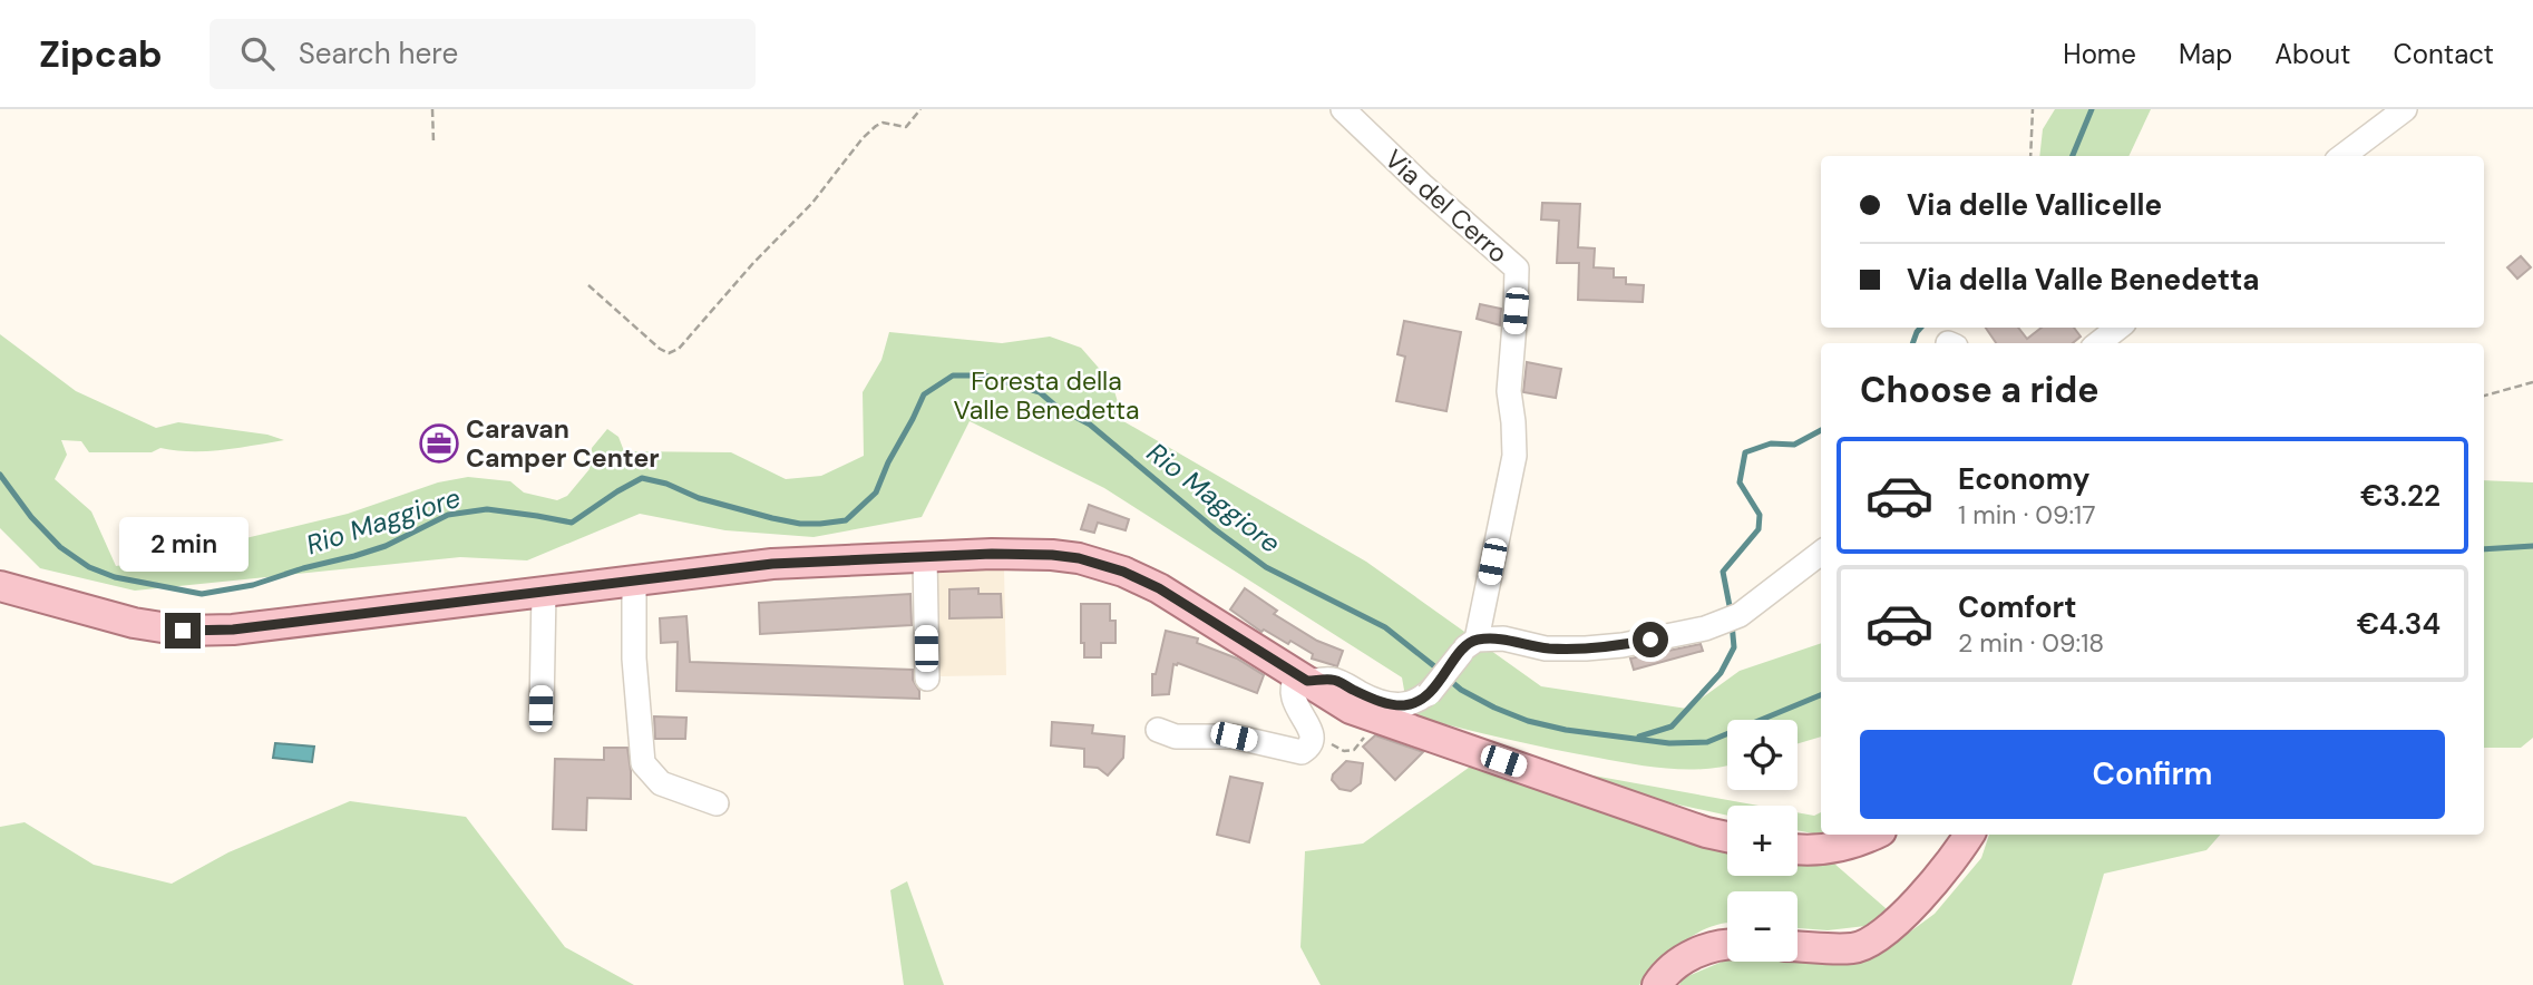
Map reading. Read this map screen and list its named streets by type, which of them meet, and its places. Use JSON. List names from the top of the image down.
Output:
{
  "streets": {
    "street": ["Via del Cerro"]
  },
  "water": ["Rio Maggiore"],
  "parks": ["Foresta della Valle Benedetta"],
  "places": {
    "office": ["Caravan Camper Center"]
  },
  "page": {
    "header": "Zipcab",
    "search": "Search here",
    "nav": [
      "Home",
      "Map",
      "About",
      "Contact"
    ],
    "banner": ["Via delle Vallicelle", "Via della Valle Benedetta"],
    "heading": "Choose a ride",
    "list": [
      {
        "name": "Economy",
        "note": "1 min · 09:17",
        "value": "€3.22"
      },
      {
        "name": "Comfort",
        "note": "2 min · 09:18",
        "value": "€4.34"
      }
    ],
    "bubble": "2 min",
    "buttons": "Confirm",
    "map_buttons": ["+", "−"]
  }
}
